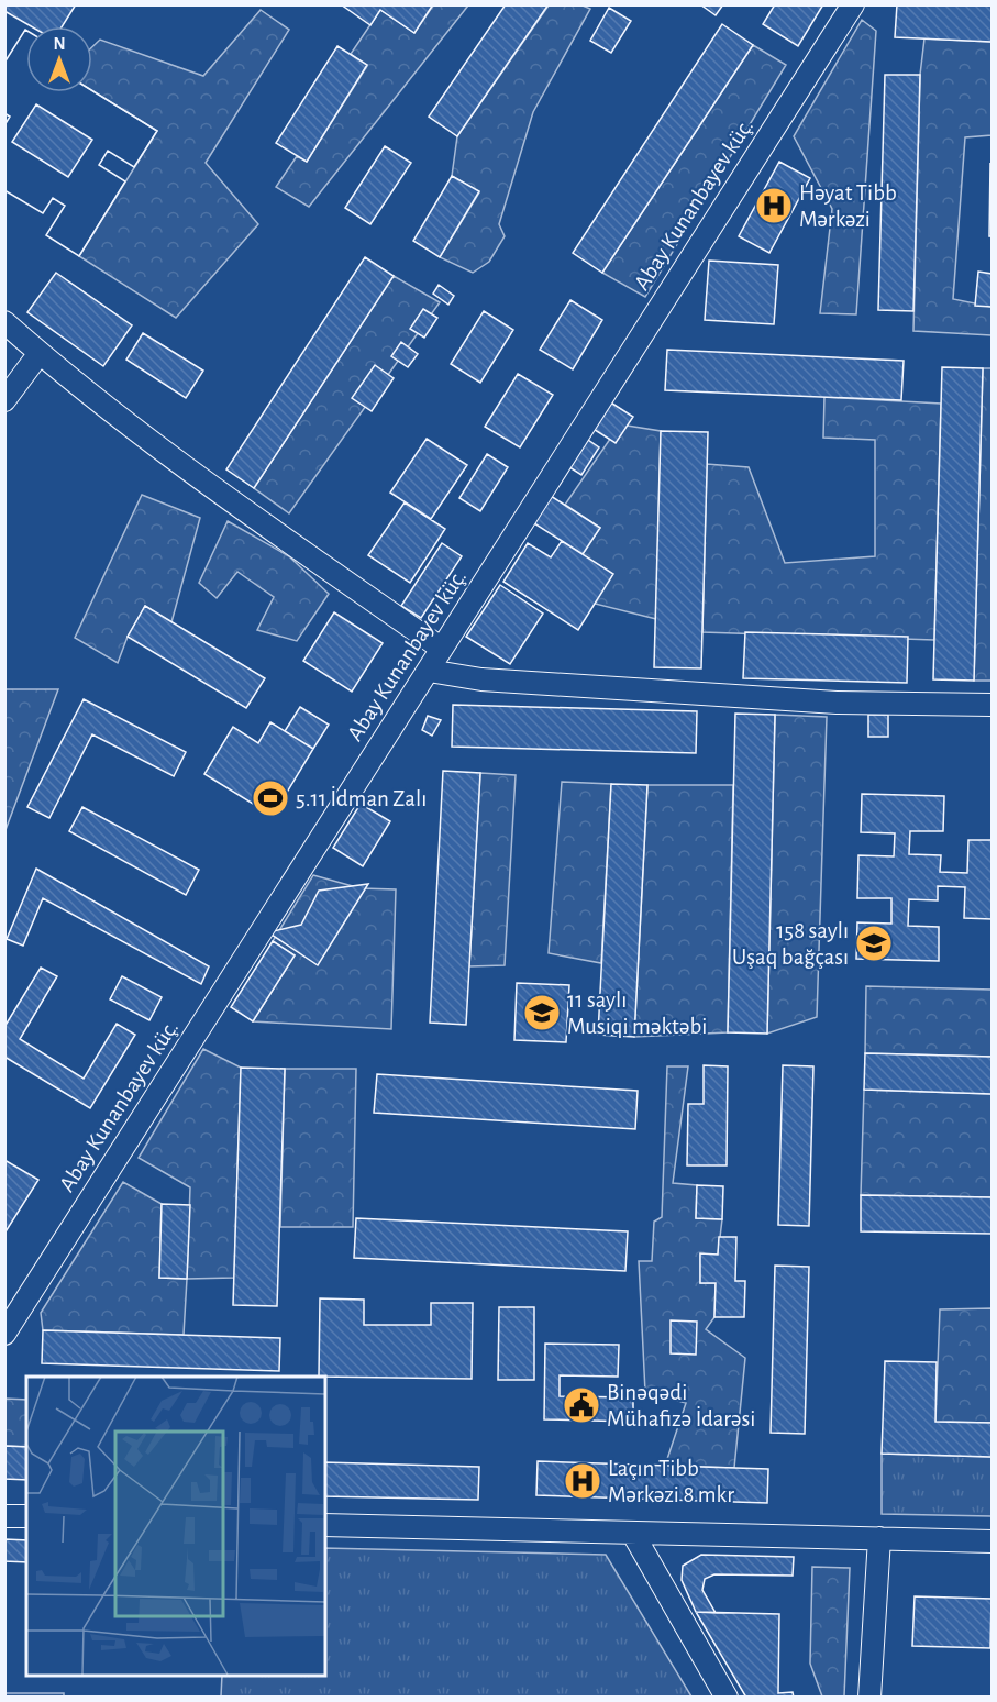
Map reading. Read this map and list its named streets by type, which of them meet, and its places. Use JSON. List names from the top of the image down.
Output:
{
  "streets": {
    "street": ["Abay Kunanbayev küç."]
  },
  "places": {
    "hospital": ["Həyat Tibb Mərkəzi", "Laçın Tibb Mərkəzi 8 mkr"],
    "sports": ["5.11 İdman Zalı"],
    "school or university": ["158 saylı Uşaq bağçası", "11 saylı Musiqi məktəbi"],
    "public building": ["Binəqədi Mühafizə İdarəsi"]
  },
  "north": "top"
}
